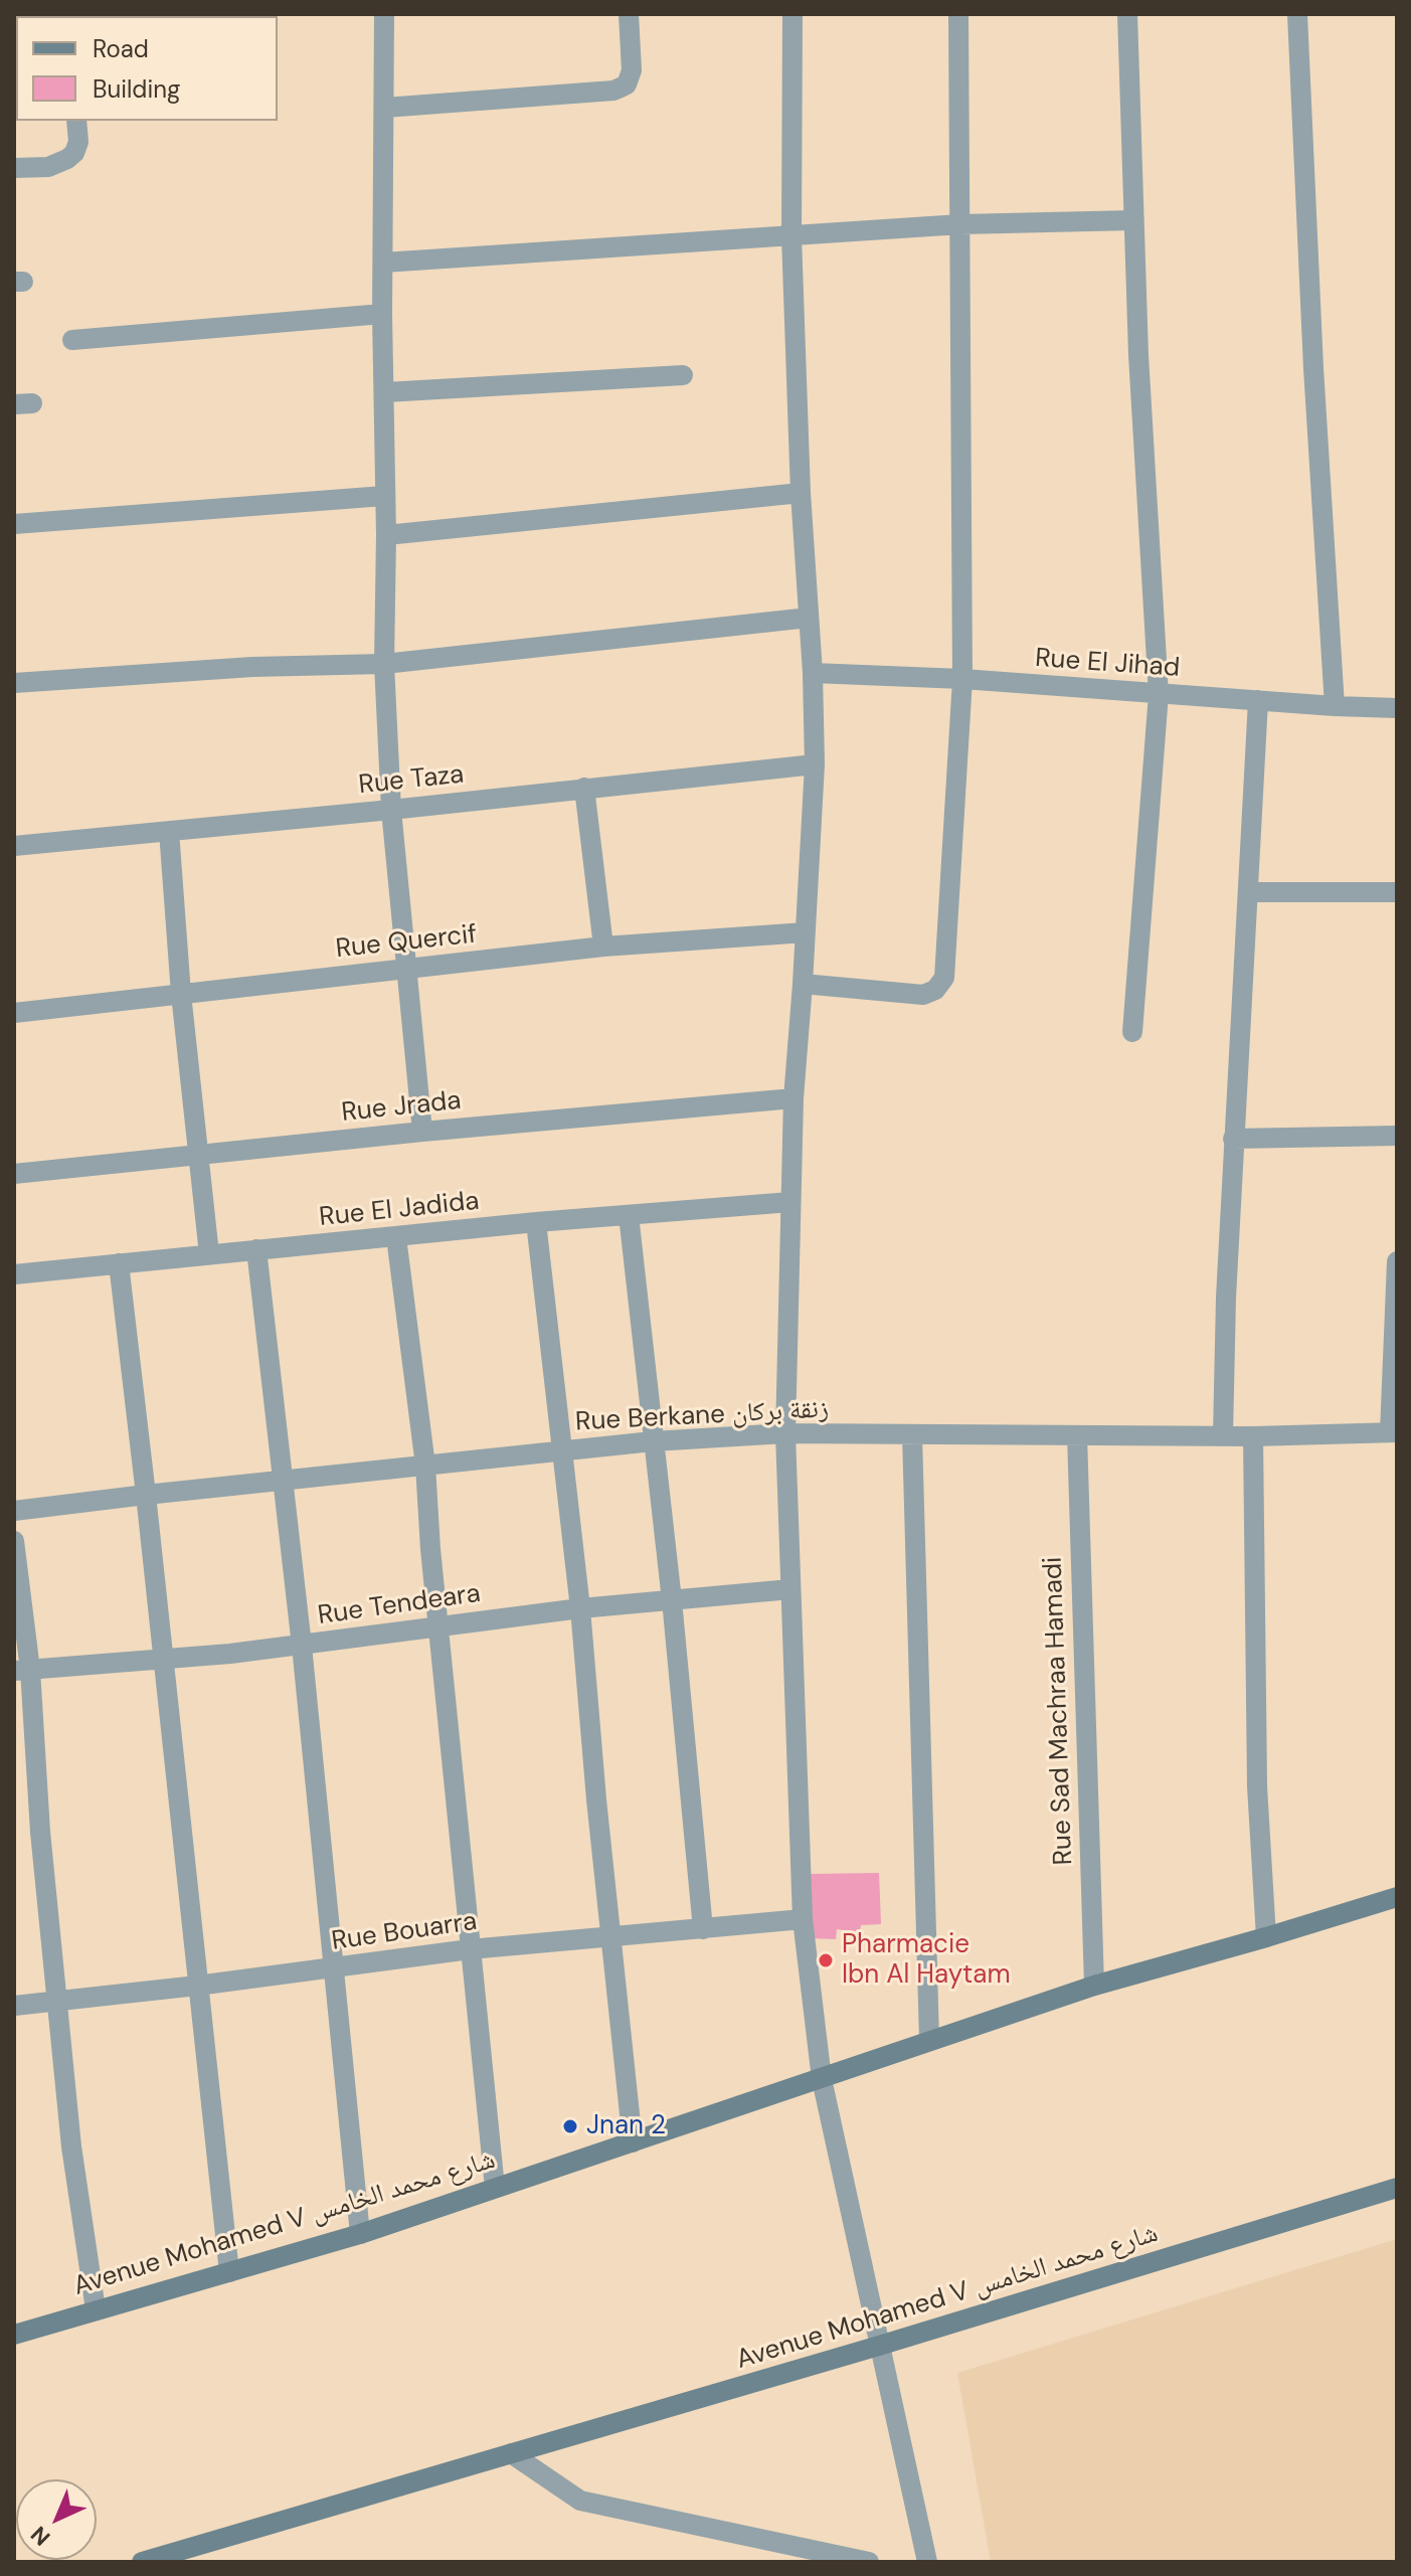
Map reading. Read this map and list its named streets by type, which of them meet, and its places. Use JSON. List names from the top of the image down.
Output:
{
  "streets": {
    "street": [
      "Rue El Jihad",
      "Rue Taza",
      "Rue Quercif",
      "Rue Jrada",
      "Rue El Jadida",
      "Rue Berkane زنقة بركان",
      "Rue Tendeara",
      "Rue Sad Machraa Hamadi",
      "Rue Bouarra",
      "Avenue Mohamed V شارع محمد الخامس"
    ]
  },
  "crossings": [
    ["Rue Berkane زنقة بركان", "Rue Sad Machraa Hamadi"],
    ["Rue Sad Machraa Hamadi", "Avenue Mohamed V شارع محمد الخامس"]
  ],
  "places": ["Pharmacie Ibn Al Haytam", "Jnan 2"],
  "legend": ["Road", "Building"],
  "north": "bottom left"
}
